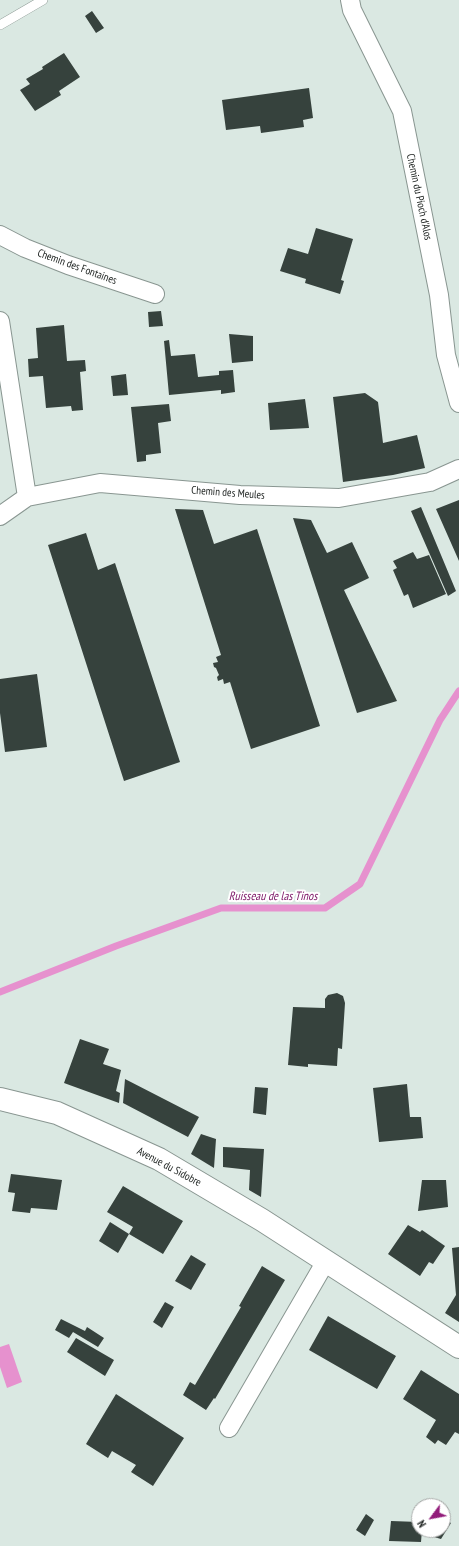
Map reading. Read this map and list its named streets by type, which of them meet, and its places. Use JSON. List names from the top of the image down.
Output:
{
  "streets": {
    "main road": ["Avenue du Sidobre"],
    "street": ["Chemin du Pioch d'Alos", "Chemin des Fontaines", "Chemin des Meules"]
  },
  "water": ["Ruisseau de las Tinos"],
  "north": "bottom left"
}
